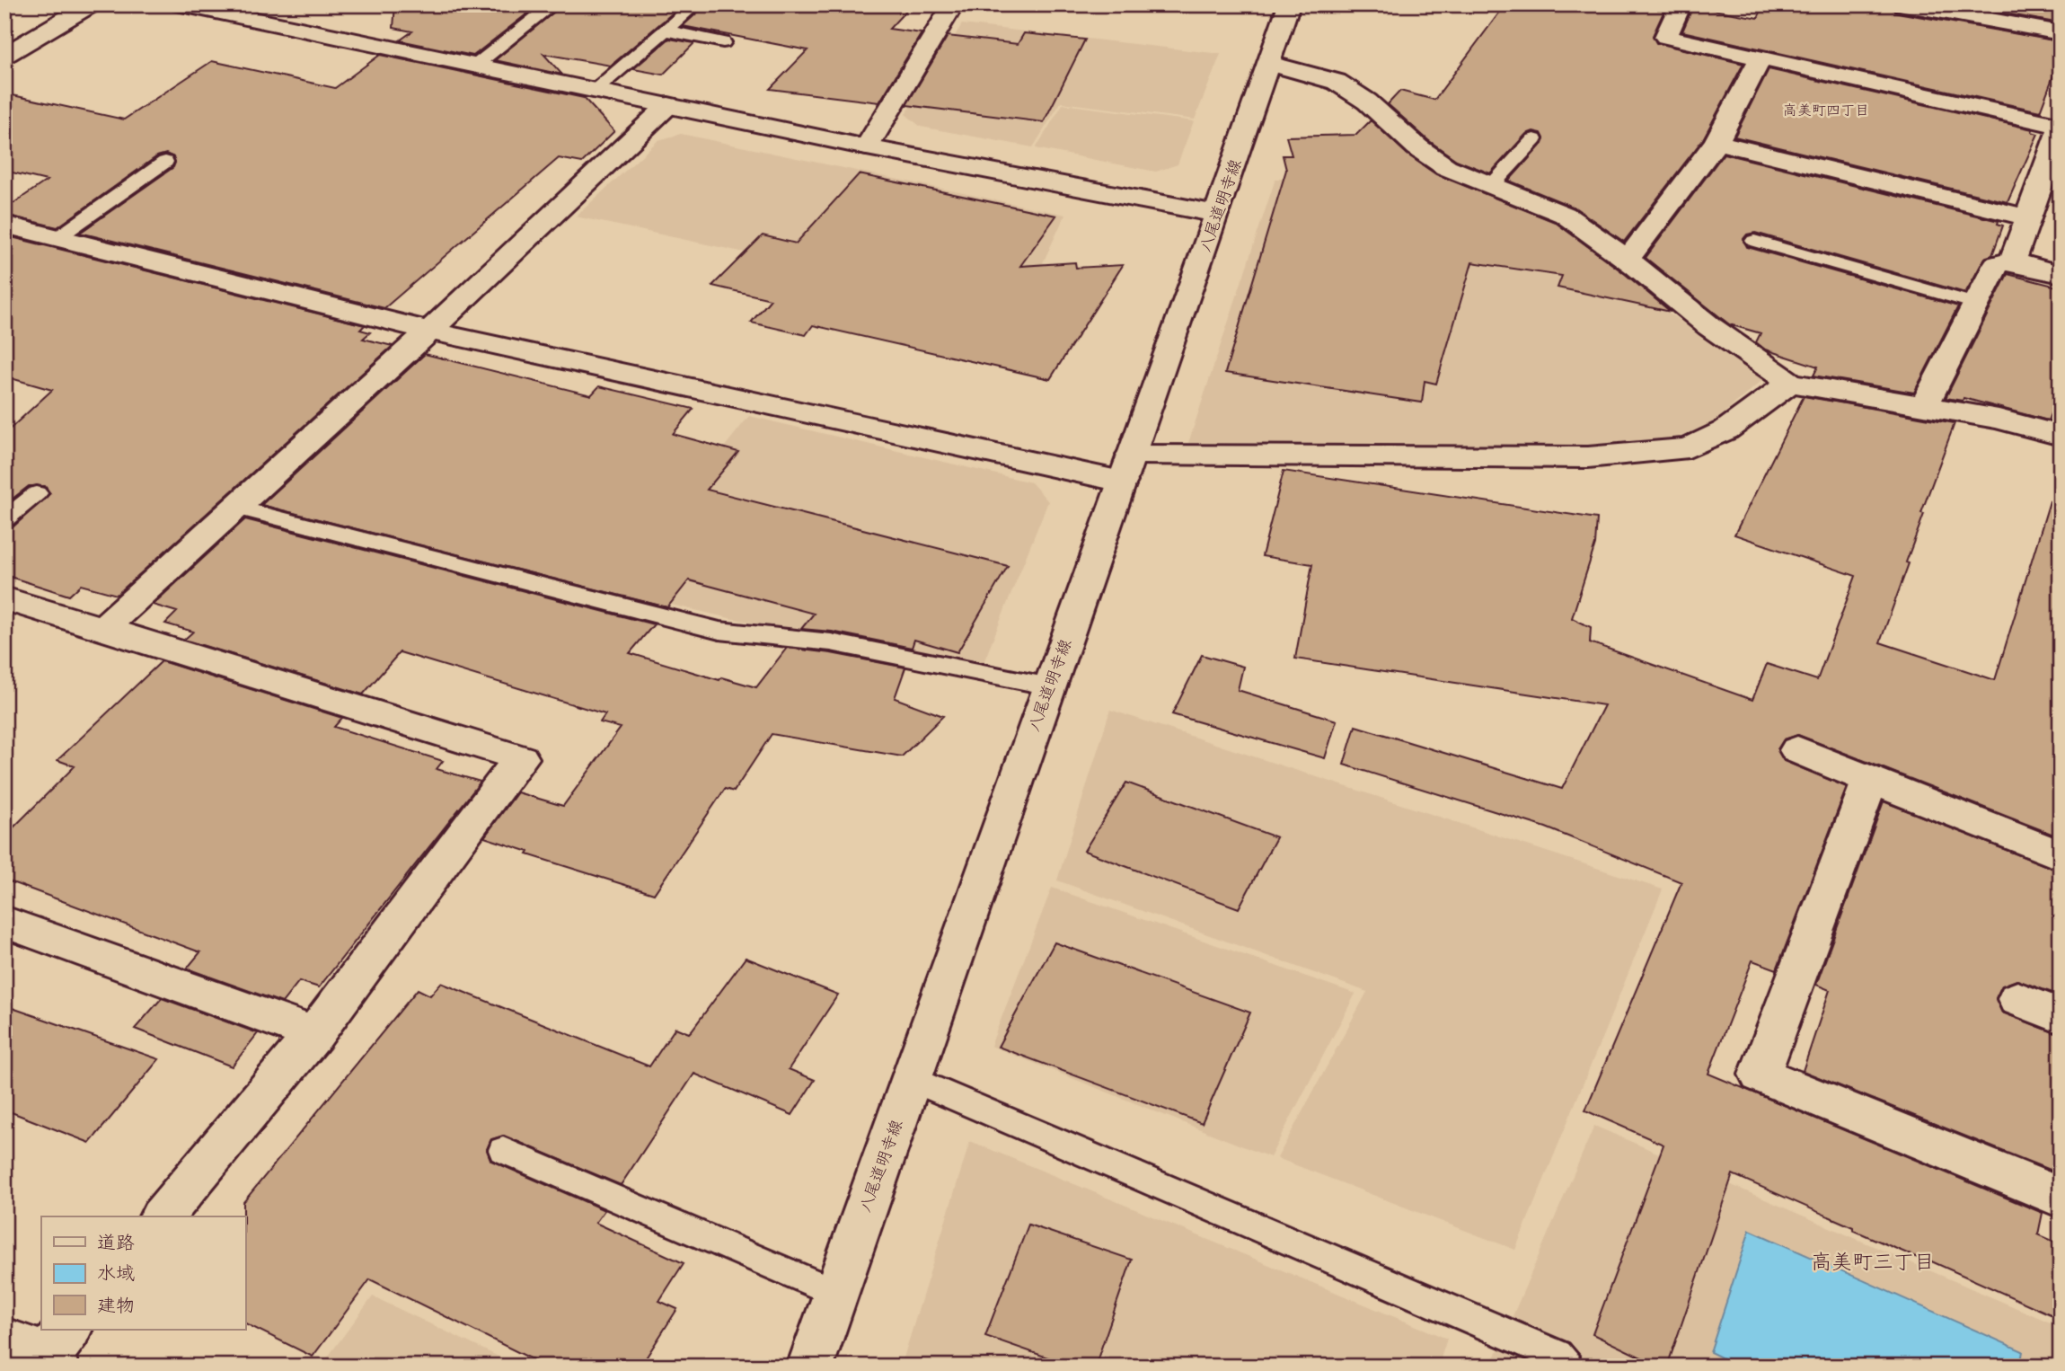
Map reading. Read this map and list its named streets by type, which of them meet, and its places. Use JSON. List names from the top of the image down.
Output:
{
  "streets": {
    "street": ["八尾道明寺線"]
  },
  "districts": ["高美町四丁目", "高美町三丁目"],
  "legend": ["道路", "水域", "建物"]
}
